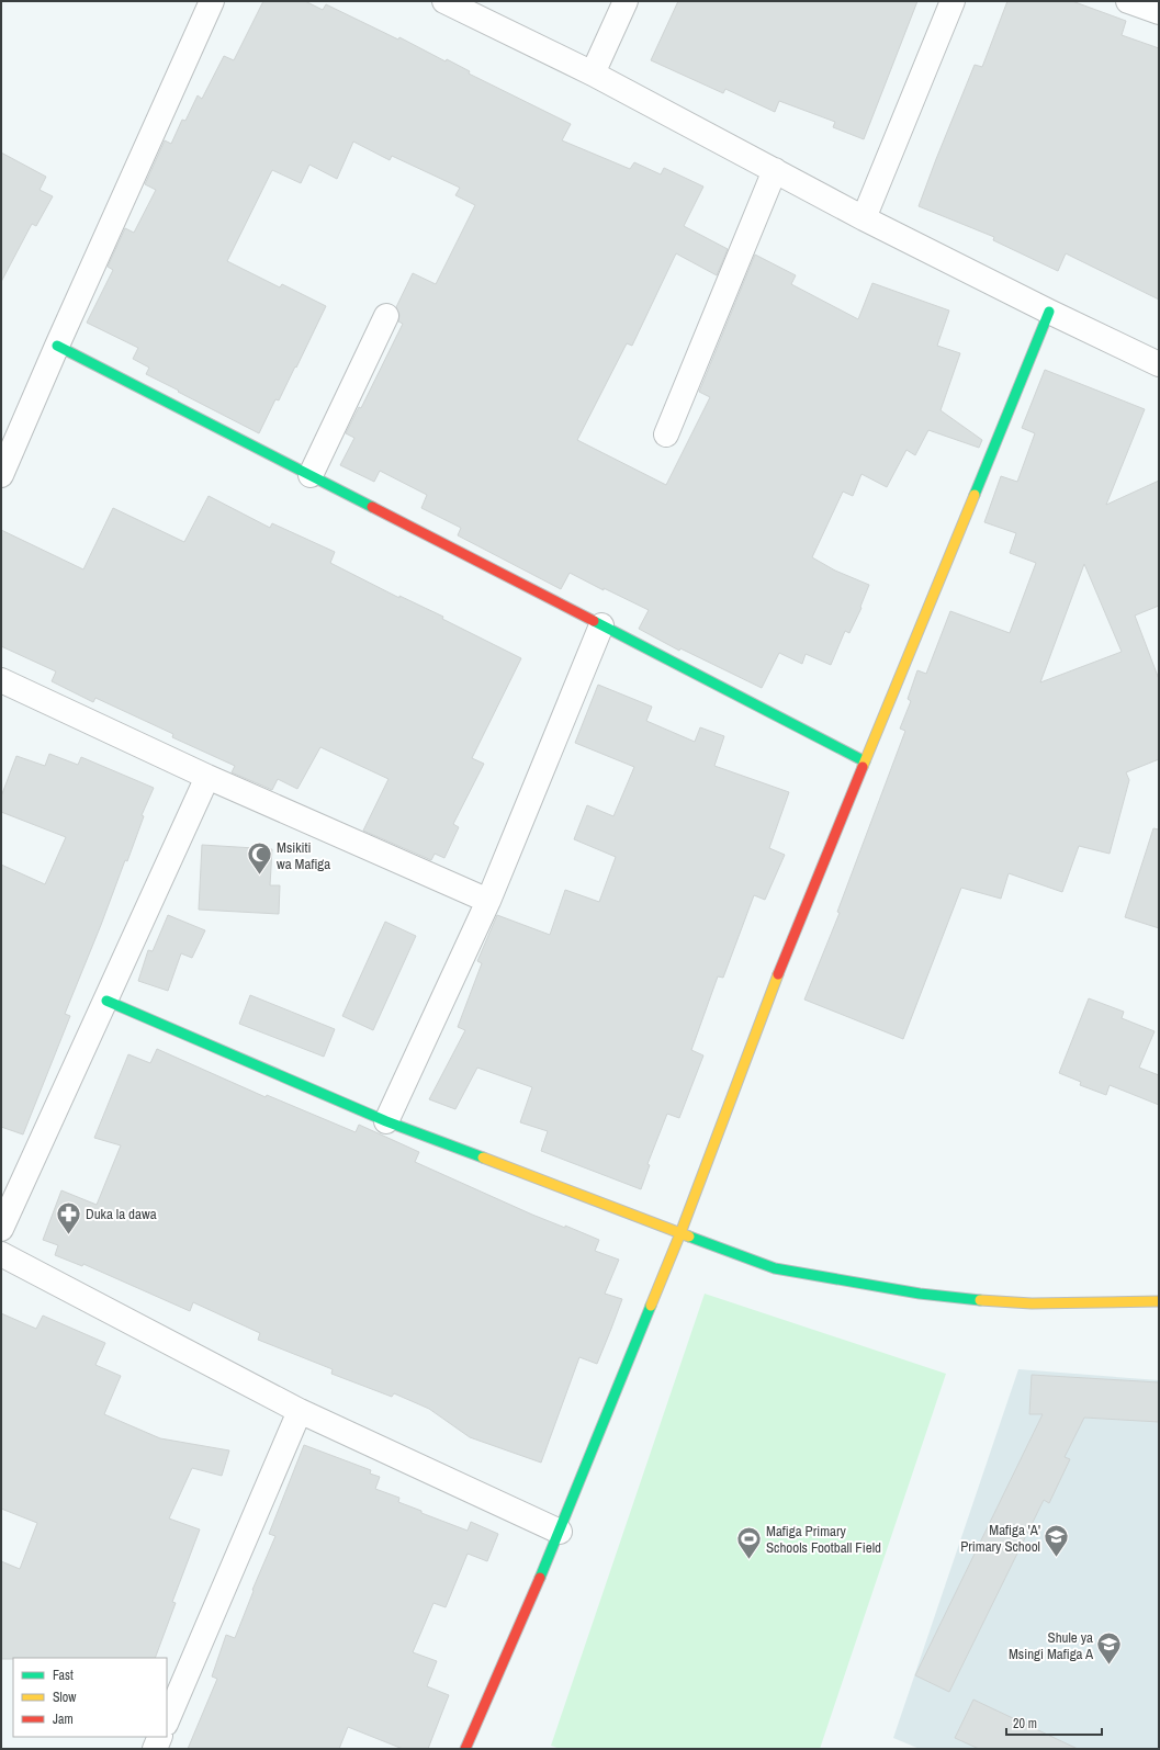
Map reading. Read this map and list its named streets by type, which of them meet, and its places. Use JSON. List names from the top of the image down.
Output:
{
  "places": {
    "mosque": ["Msikiti wa Mafiga"],
    "pharmacy": ["Duka la dawa"],
    "school or university": ["Mafiga 'A' Primary School", "Shule ya Msingi Mafiga A"],
    "sports": ["Mafiga Primary Schools Football Field"]
  },
  "legend": ["Fast", "Slow", "Jam"],
  "scale_bar": "20 m"
}
